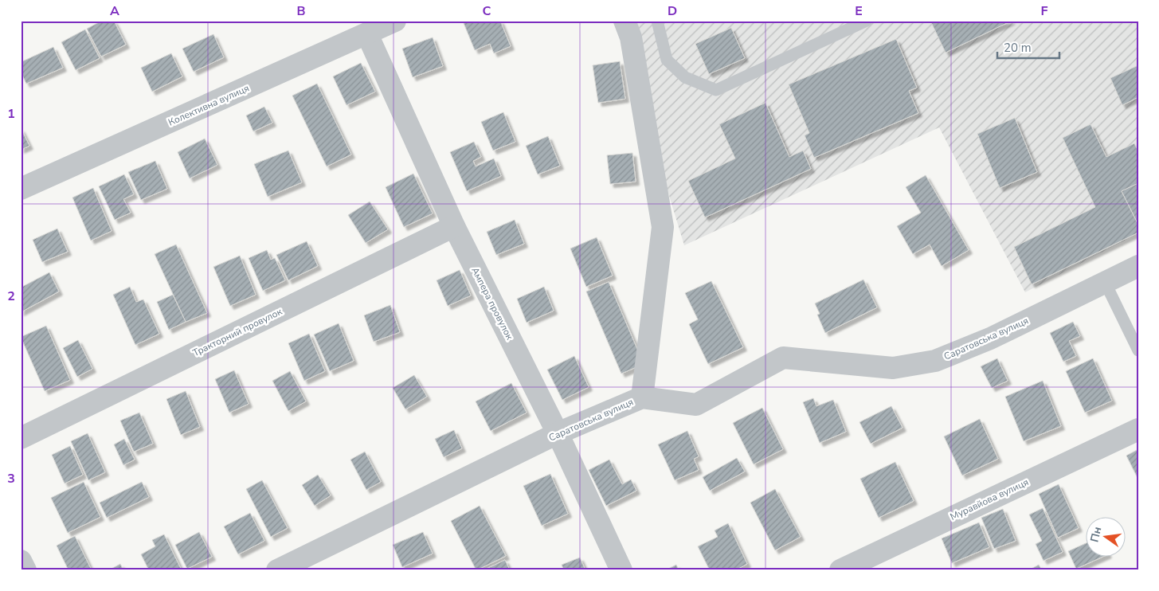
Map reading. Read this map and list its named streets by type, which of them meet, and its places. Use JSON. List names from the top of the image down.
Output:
{
  "streets": {
    "street": [
      "Колективна вулиця",
      "Ампера провулок",
      "Тракторний провулок",
      "Саратовська вулиця",
      "Муравйова вулиця"
    ]
  },
  "crossings": [
    ["Колективна вулиця", "Ампера провулок"],
    ["Ампера провулок", "Тракторний провулок"],
    ["Ампера провулок", "Саратовська вулиця"]
  ],
  "scale_bar": "20 m",
  "north": "left",
  "grid": {
    "columns": [
      "A",
      "B",
      "C",
      "D",
      "E",
      "F"
    ],
    "rows": ["1", "2", "3"]
  }
}
